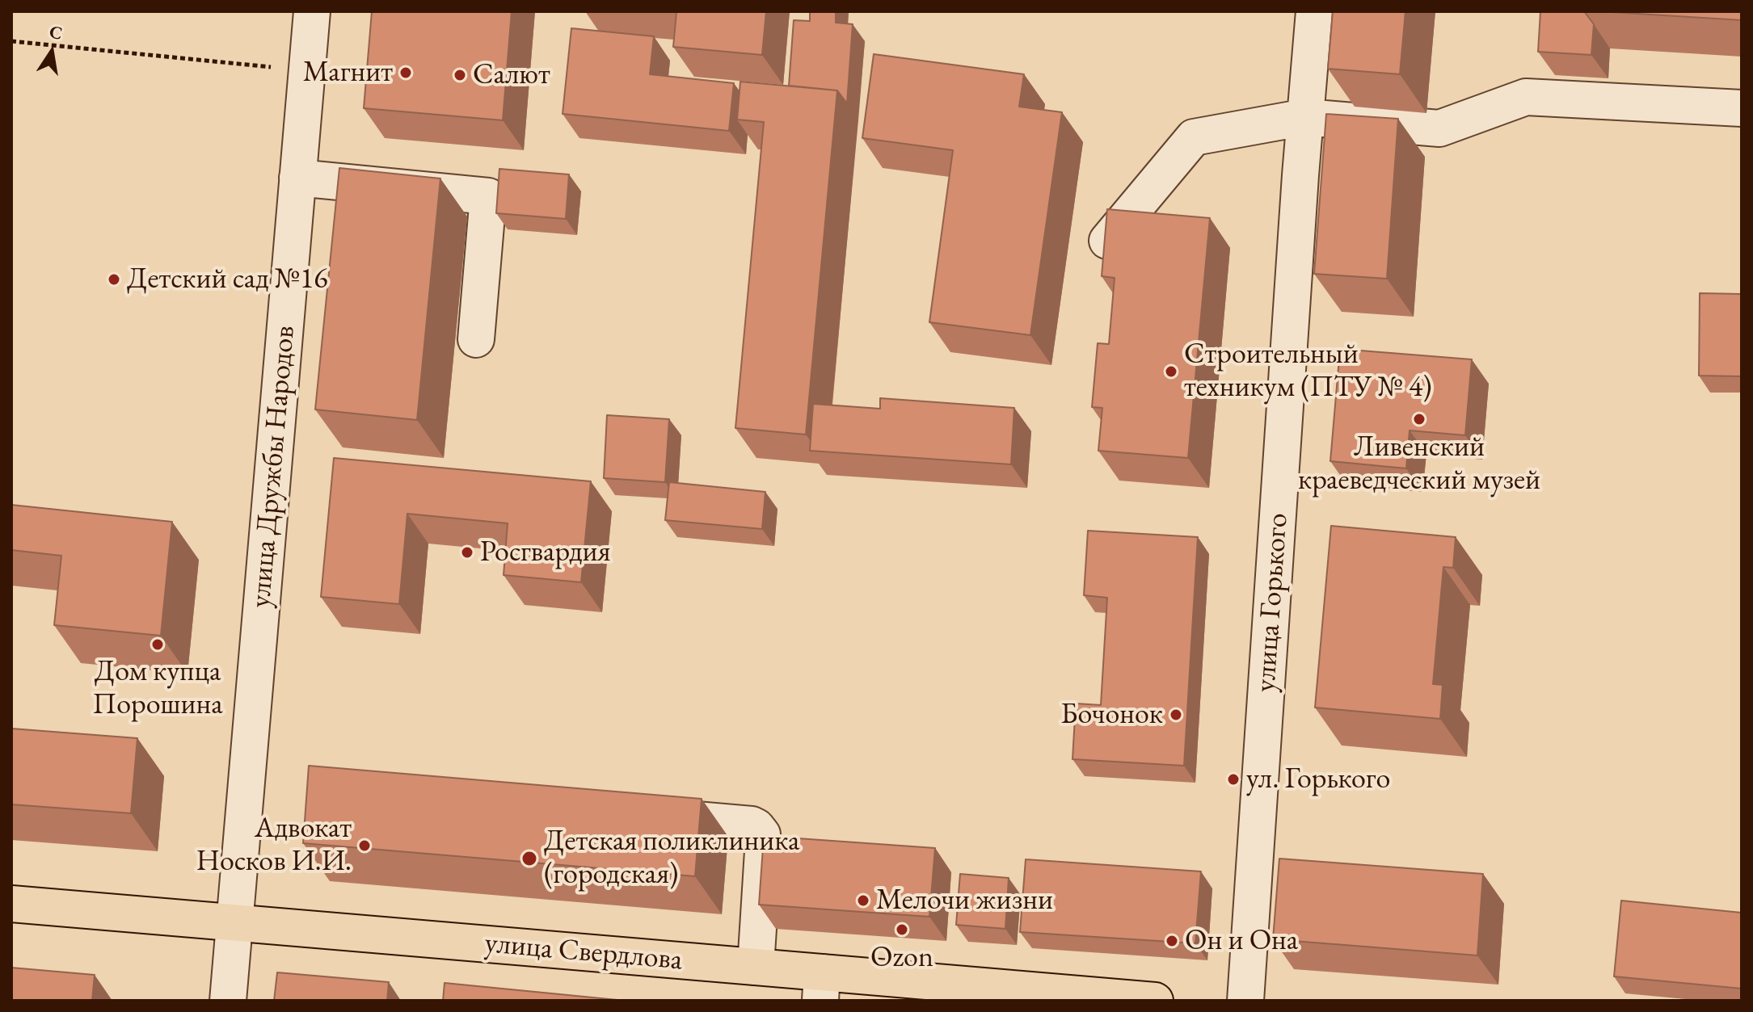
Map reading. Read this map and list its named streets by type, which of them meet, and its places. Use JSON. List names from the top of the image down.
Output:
{
  "streets": {
    "main road": ["улица Свердлова"],
    "street": ["улица Дружбы Народов", "улица Горького"]
  },
  "crossings": [
    ["улица Дружбы Народов", "улица Свердлова"]
  ],
  "places": [
    "Магнит",
    "Салют",
    "Детский сад №16",
    "Строительный техникум (ПТУ № 4)",
    "Ливенский краеведческий музей",
    "Росгвардия",
    "Дом купца Порошина",
    "Бочонок",
    "ул. Горького",
    "Адвокат Носков И.И.",
    "Детская поликлиника (городская)",
    "Мелочи жизни",
    "Ozon",
    "Он и Она"
  ],
  "north": "top"
}
